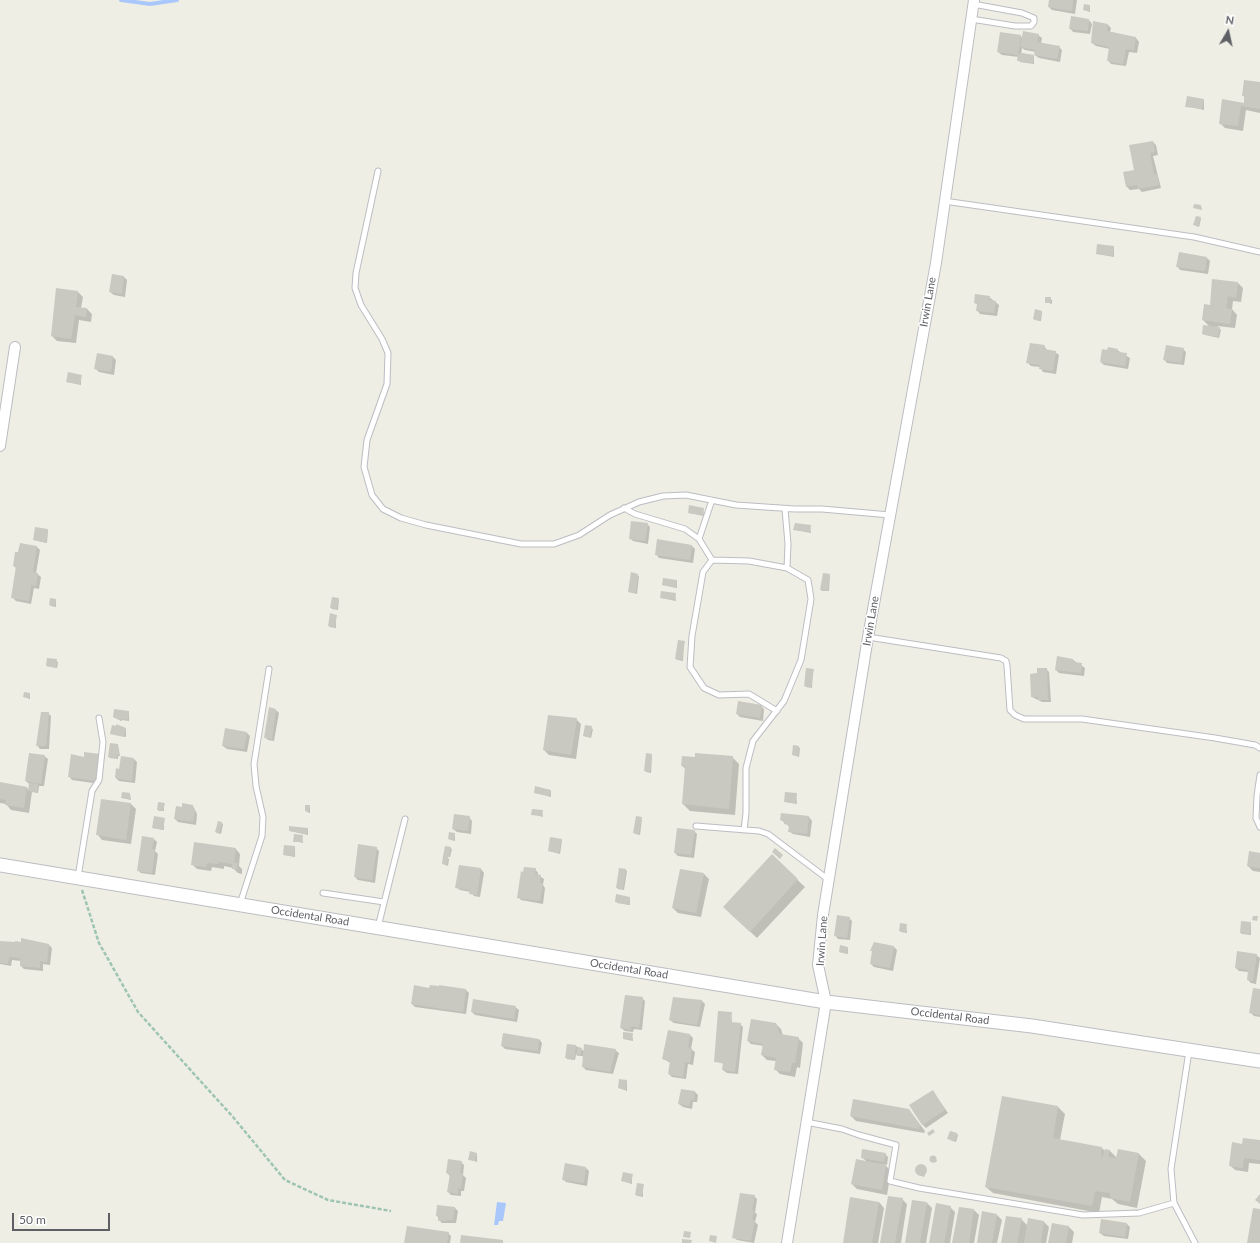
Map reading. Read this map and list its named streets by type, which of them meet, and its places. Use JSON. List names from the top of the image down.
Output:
{
  "streets": {
    "street": ["Irwin Lane", "Occidental Road"]
  },
  "crossings": [
    ["Irwin Lane", "Occidental Road"]
  ],
  "scale_bar": "50 m",
  "north": "top"
}
